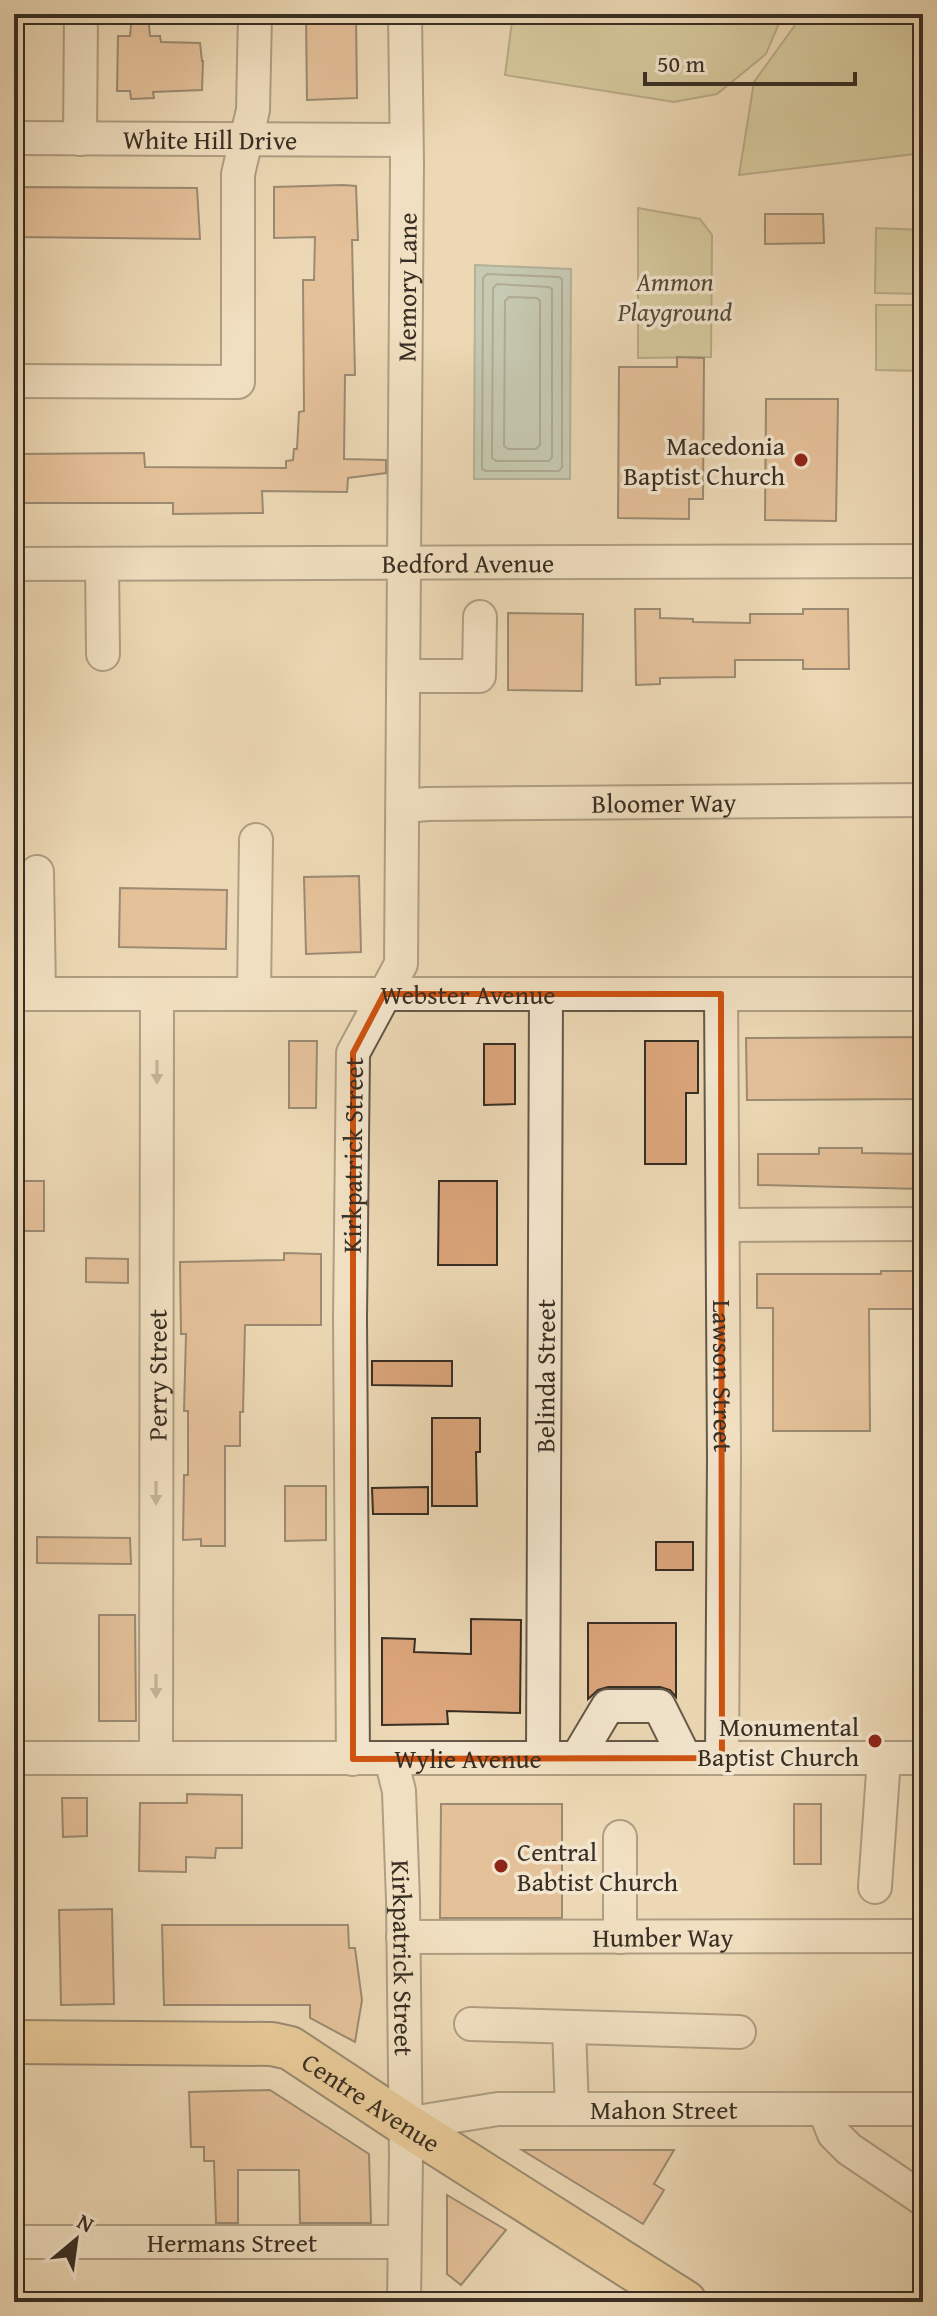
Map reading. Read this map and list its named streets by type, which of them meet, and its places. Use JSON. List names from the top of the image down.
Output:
{
  "streets": {
    "main road": ["Centre Avenue"],
    "street": [
      "White Hill Drive",
      "Memory Lane",
      "Bedford Avenue",
      "Bloomer Way",
      "Webster Avenue",
      "Kirkpatrick Street",
      "Perry Street",
      "Belinda Street",
      "Lawson Street",
      "Wylie Avenue",
      "Humber Way",
      "Mahon Street",
      "Hermans Street"
    ]
  },
  "crossings": [
    ["White Hill Drive", "Memory Lane"],
    ["Memory Lane", "Bedford Avenue"],
    ["Memory Lane", "Kirkpatrick Street"],
    ["Bedford Avenue", "Kirkpatrick Street"],
    ["Bloomer Way", "Kirkpatrick Street"],
    ["Webster Avenue", "Kirkpatrick Street"],
    ["Webster Avenue", "Perry Street"],
    ["Webster Avenue", "Belinda Street"],
    ["Webster Avenue", "Lawson Street"],
    ["Kirkpatrick Street", "Wylie Avenue"],
    ["Kirkpatrick Street", "Humber Way"],
    ["Kirkpatrick Street", "Centre Avenue"],
    ["Kirkpatrick Street", "Mahon Street"],
    ["Kirkpatrick Street", "Hermans Street"],
    ["Perry Street", "Wylie Avenue"],
    ["Belinda Street", "Wylie Avenue"],
    ["Lawson Street", "Wylie Avenue"],
    ["Centre Avenue", "Mahon Street"]
  ],
  "one_way": ["Perry Street"],
  "parks": ["Ammon Playground"],
  "places": ["Macedonia Baptist Church", "Monumental Baptist Church", "Central Babtist Church"],
  "scale_bar": "50 m",
  "north": "top right"
}
